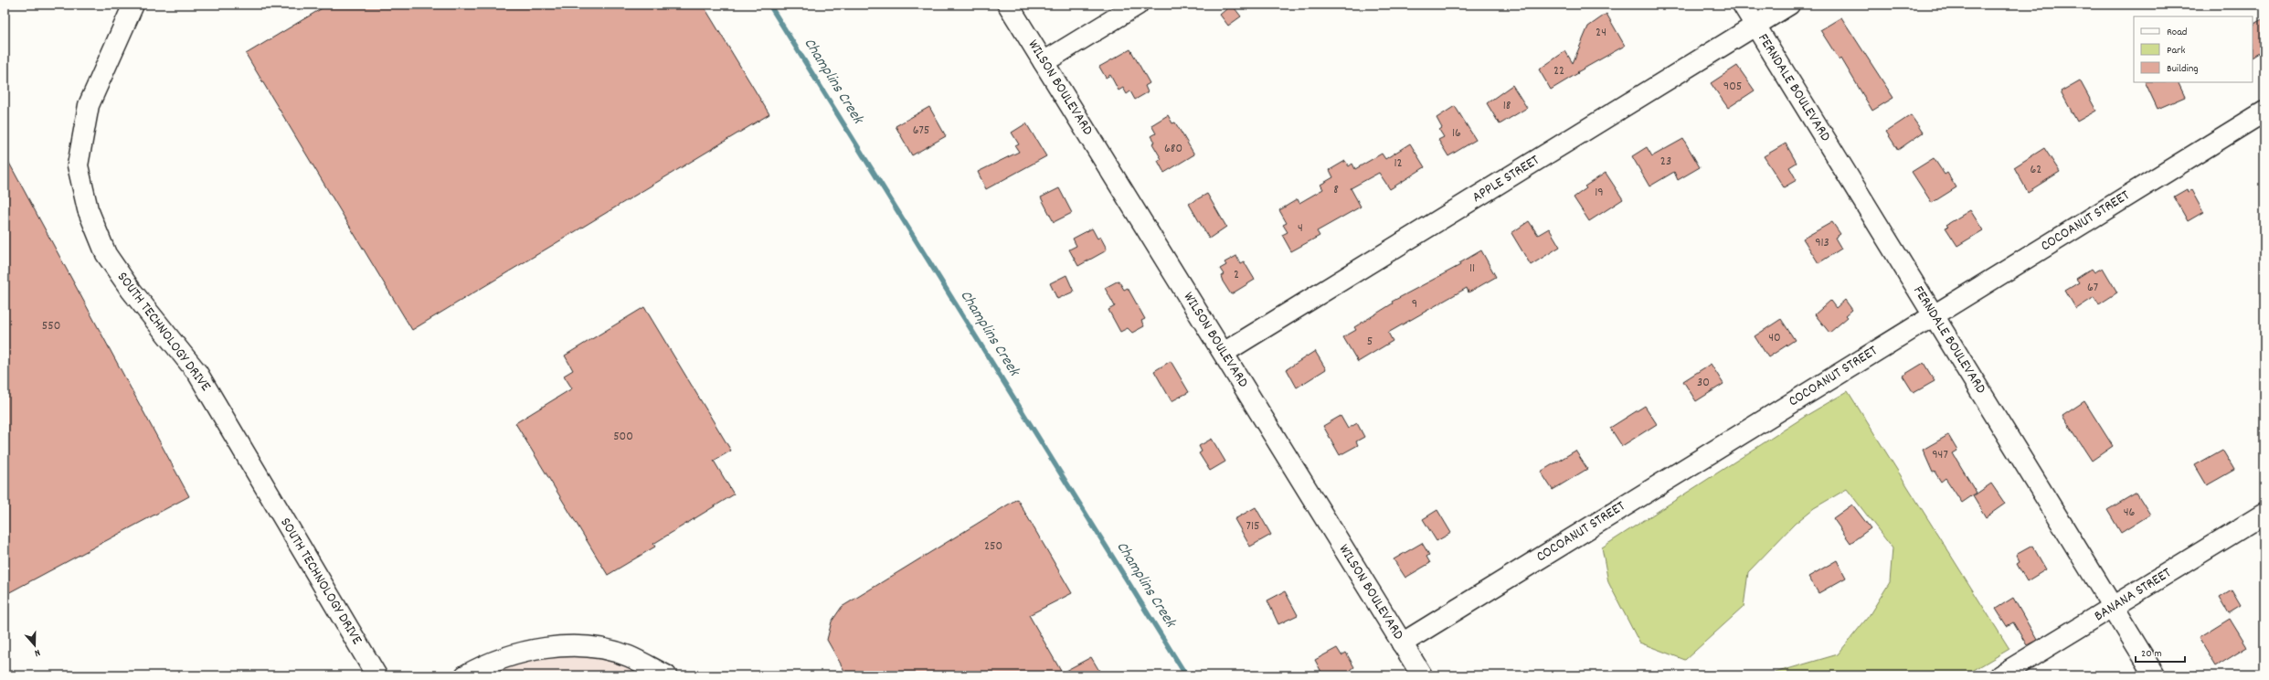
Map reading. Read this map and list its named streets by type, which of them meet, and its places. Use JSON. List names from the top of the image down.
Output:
{
  "streets": {
    "street": [
      "WILSON BOULEVARD",
      "FERNDALE BOULEVARD",
      "APPLE STREET",
      "COCOANUT STREET",
      "SOUTH TECHNOLOGY DRIVE",
      "BANANA STREET"
    ]
  },
  "crossings": [
    ["WILSON BOULEVARD", "APPLE STREET"],
    ["WILSON BOULEVARD", "COCOANUT STREET"],
    ["FERNDALE BOULEVARD", "APPLE STREET"],
    ["FERNDALE BOULEVARD", "COCOANUT STREET"],
    ["FERNDALE BOULEVARD", "BANANA STREET"]
  ],
  "water": ["Champlins Creek"],
  "house_numbers": [
    "24",
    "22",
    "905",
    "18",
    "675",
    "16",
    "680",
    "23",
    "12",
    "62",
    "8",
    "19",
    "4",
    "913",
    "11",
    "2",
    "67",
    "9",
    "550",
    "40",
    "5",
    "30",
    "500",
    "947",
    "46",
    "715",
    "250"
  ],
  "legend": ["Road", "Park", "Building"],
  "scale_bar": "20 m",
  "north": "bottom"
}
